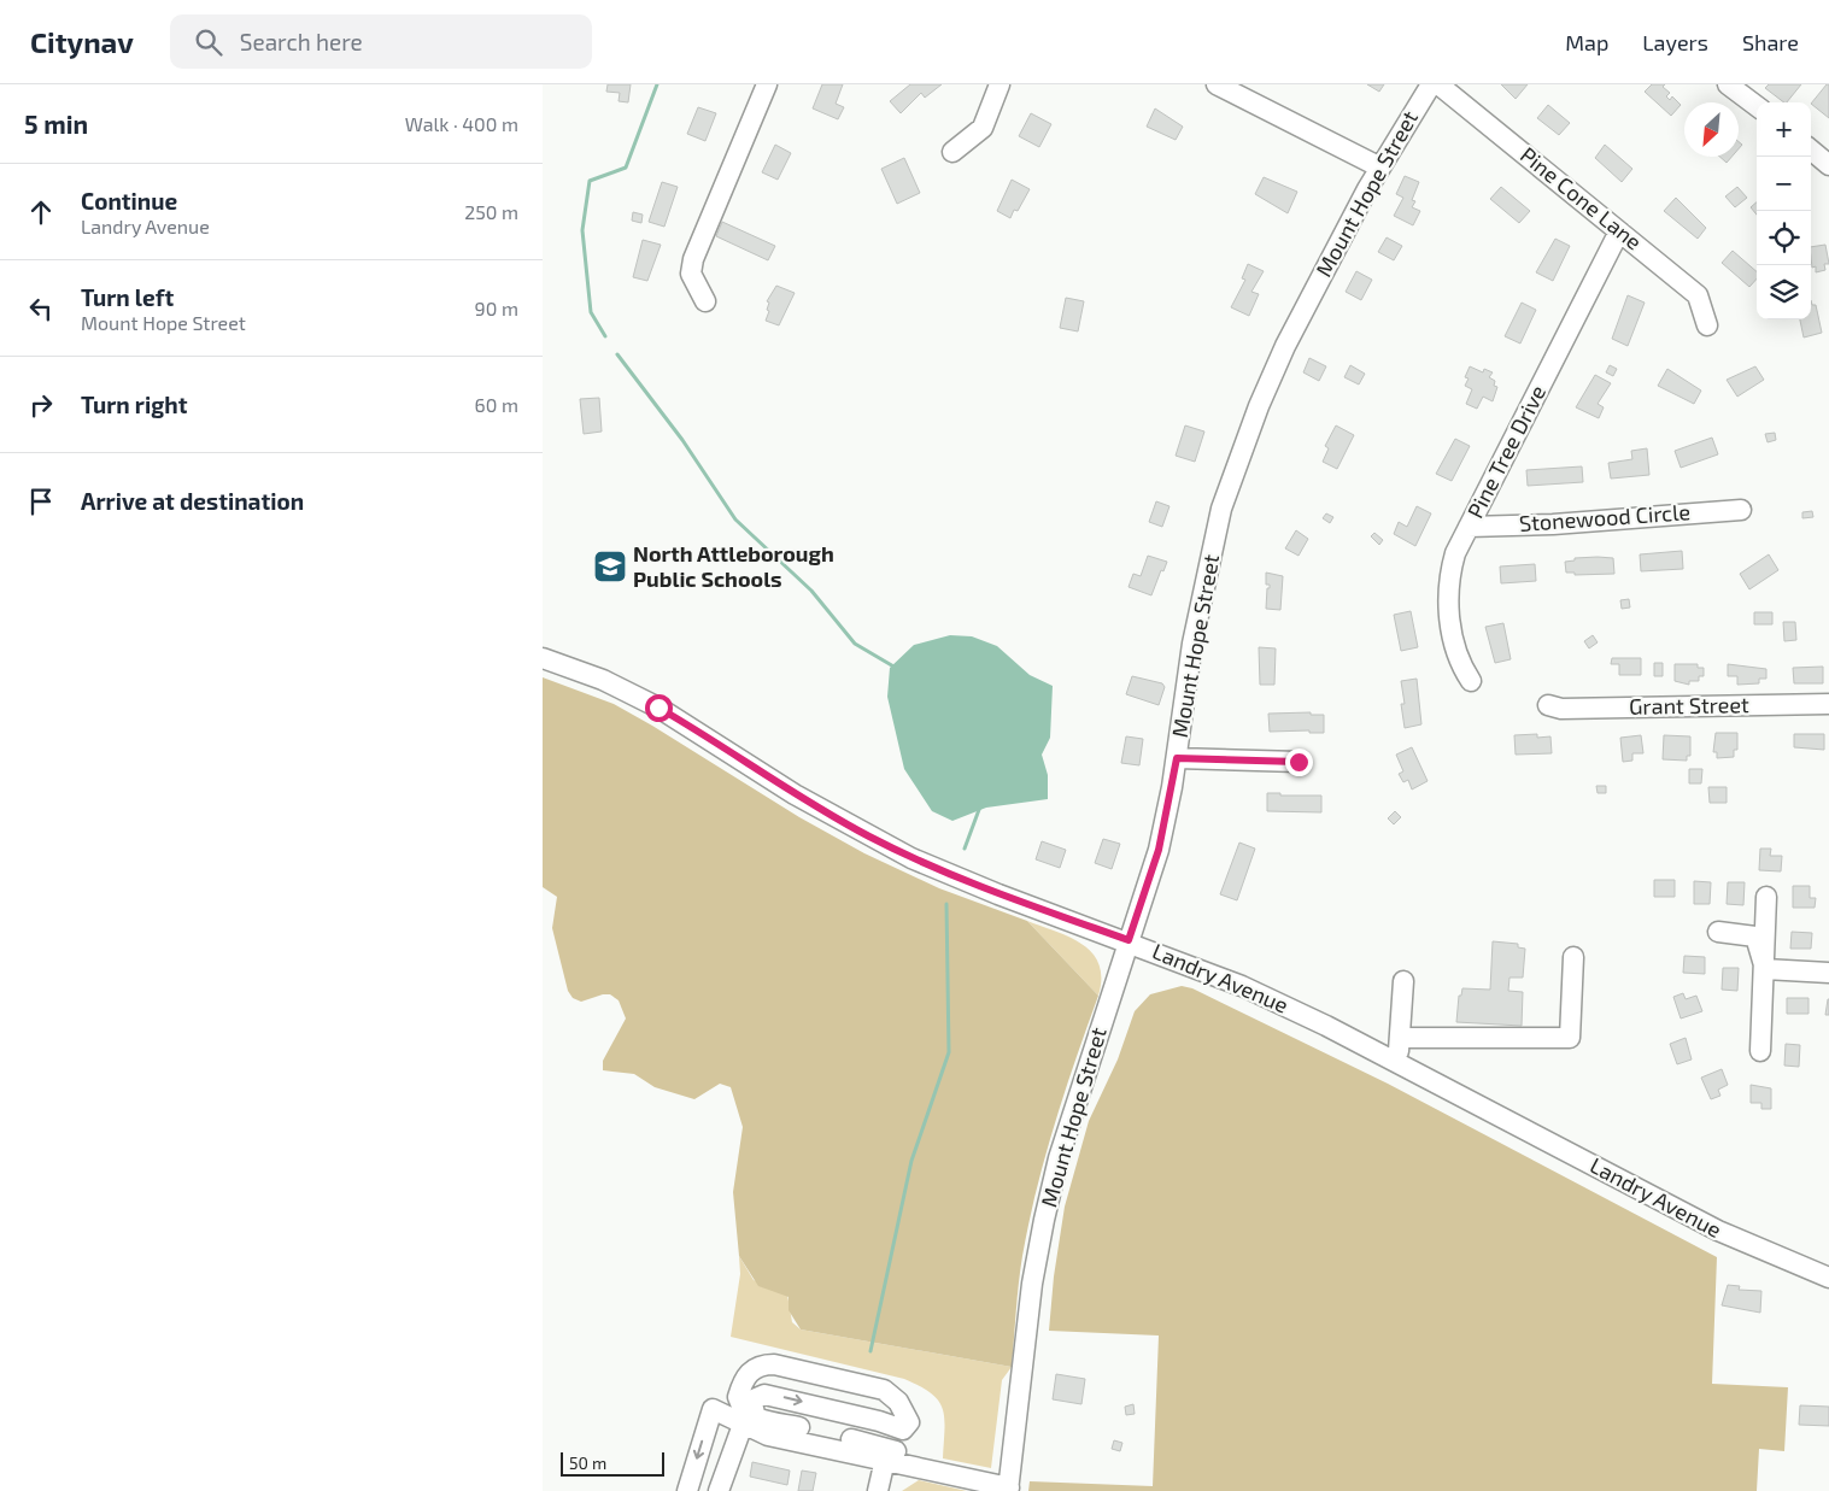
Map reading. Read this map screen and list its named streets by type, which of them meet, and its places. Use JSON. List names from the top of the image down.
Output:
{
  "streets": {
    "street": [
      "Mount Hope Street",
      "Pine Cone Lane",
      "Pine Tree Drive",
      "Stonewood Circle",
      "Grant Street",
      "Landry Avenue"
    ]
  },
  "crossings": [
    ["Mount Hope Street", "Landry Avenue"],
    ["Pine Cone Lane", "Pine Tree Drive"],
    ["Pine Tree Drive", "Stonewood Circle"]
  ],
  "places": {
    "school or university": ["North Attleborough Public Schools"]
  },
  "scale_bar": "50 m",
  "north": "bottom left",
  "page": {
    "header": "Citynav",
    "search": "Search here",
    "nav": ["Map", "Layers", "Share"],
    "heading": ["5 min", "Walk · 400 m"],
    "map_buttons": ["+", "−"],
    "list": [
      ["Continue", "Landry Avenue", "250 m"],
      ["Turn left", "Mount Hope Street", "90 m"],
      ["Turn right", "60 m"],
      "Arrive at destination"
    ],
    "scale": "50 m"
  }
}
